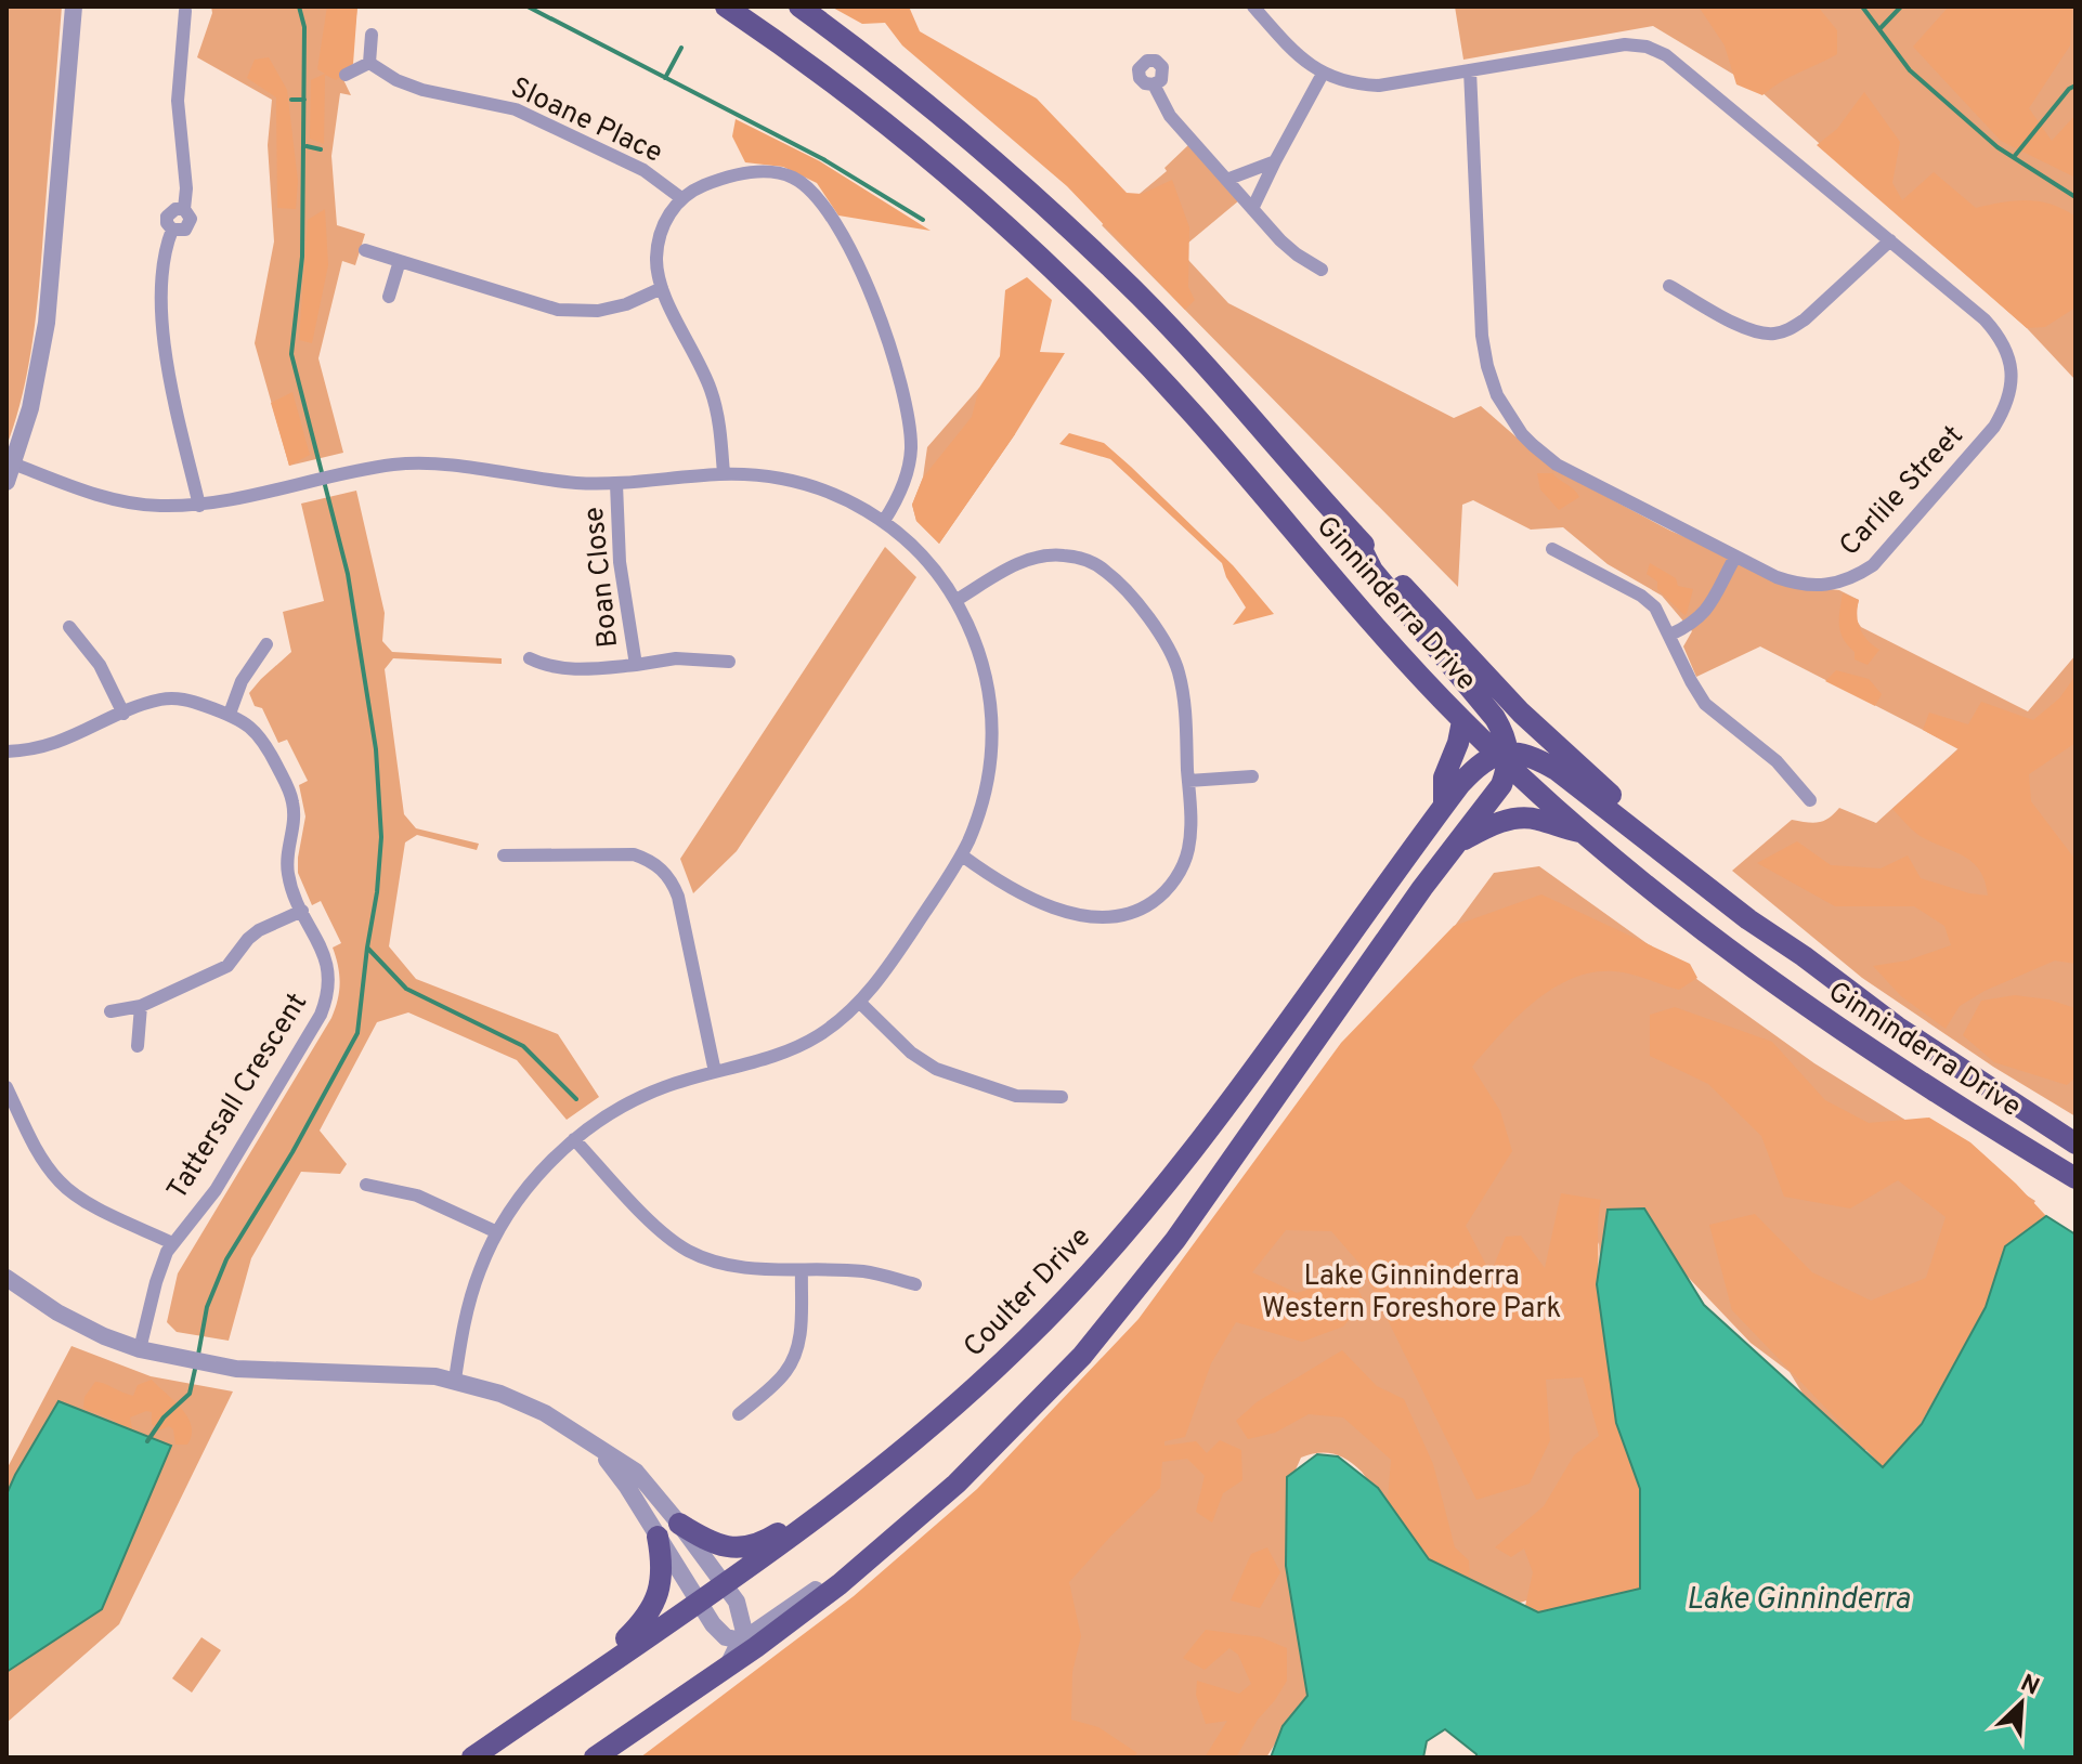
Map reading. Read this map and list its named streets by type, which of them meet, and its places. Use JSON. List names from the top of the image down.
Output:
{
  "streets": {
    "main road": ["Ginninderra Drive", "Coulter Drive"],
    "street": [
      "Sloane Place",
      "Carlile Street",
      "Boan Close",
      "Tattersall Crescent"
    ]
  },
  "crossings": [
    ["Ginninderra Drive", "Coulter Drive"]
  ],
  "water": ["Lake Ginninderra"],
  "parks": ["Lake Ginninderra Western Foreshore Park"],
  "north": "top right"
}
